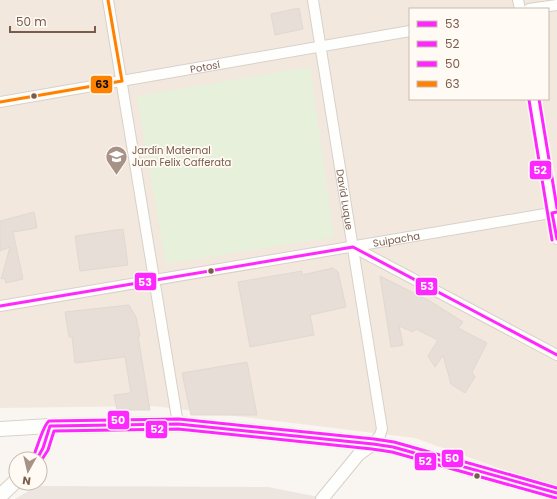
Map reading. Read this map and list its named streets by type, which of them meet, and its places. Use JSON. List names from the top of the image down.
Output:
{
  "streets": {
    "street": ["Potosí", "David Luque", "Suipacha"]
  },
  "crossings": [
    ["Potosí", "David Luque"],
    ["David Luque", "Suipacha"]
  ],
  "places": {
    "school or university": ["Jardín Maternal Juan Felix Cafferata"]
  },
  "lines": [
    "transit line 63",
    "transit line 52",
    "transit line 50",
    "transit line 53"
  ],
  "legend": [
    "53",
    "52",
    "50",
    "63"
  ],
  "scale_bar": "50 m",
  "north": "bottom"
}
